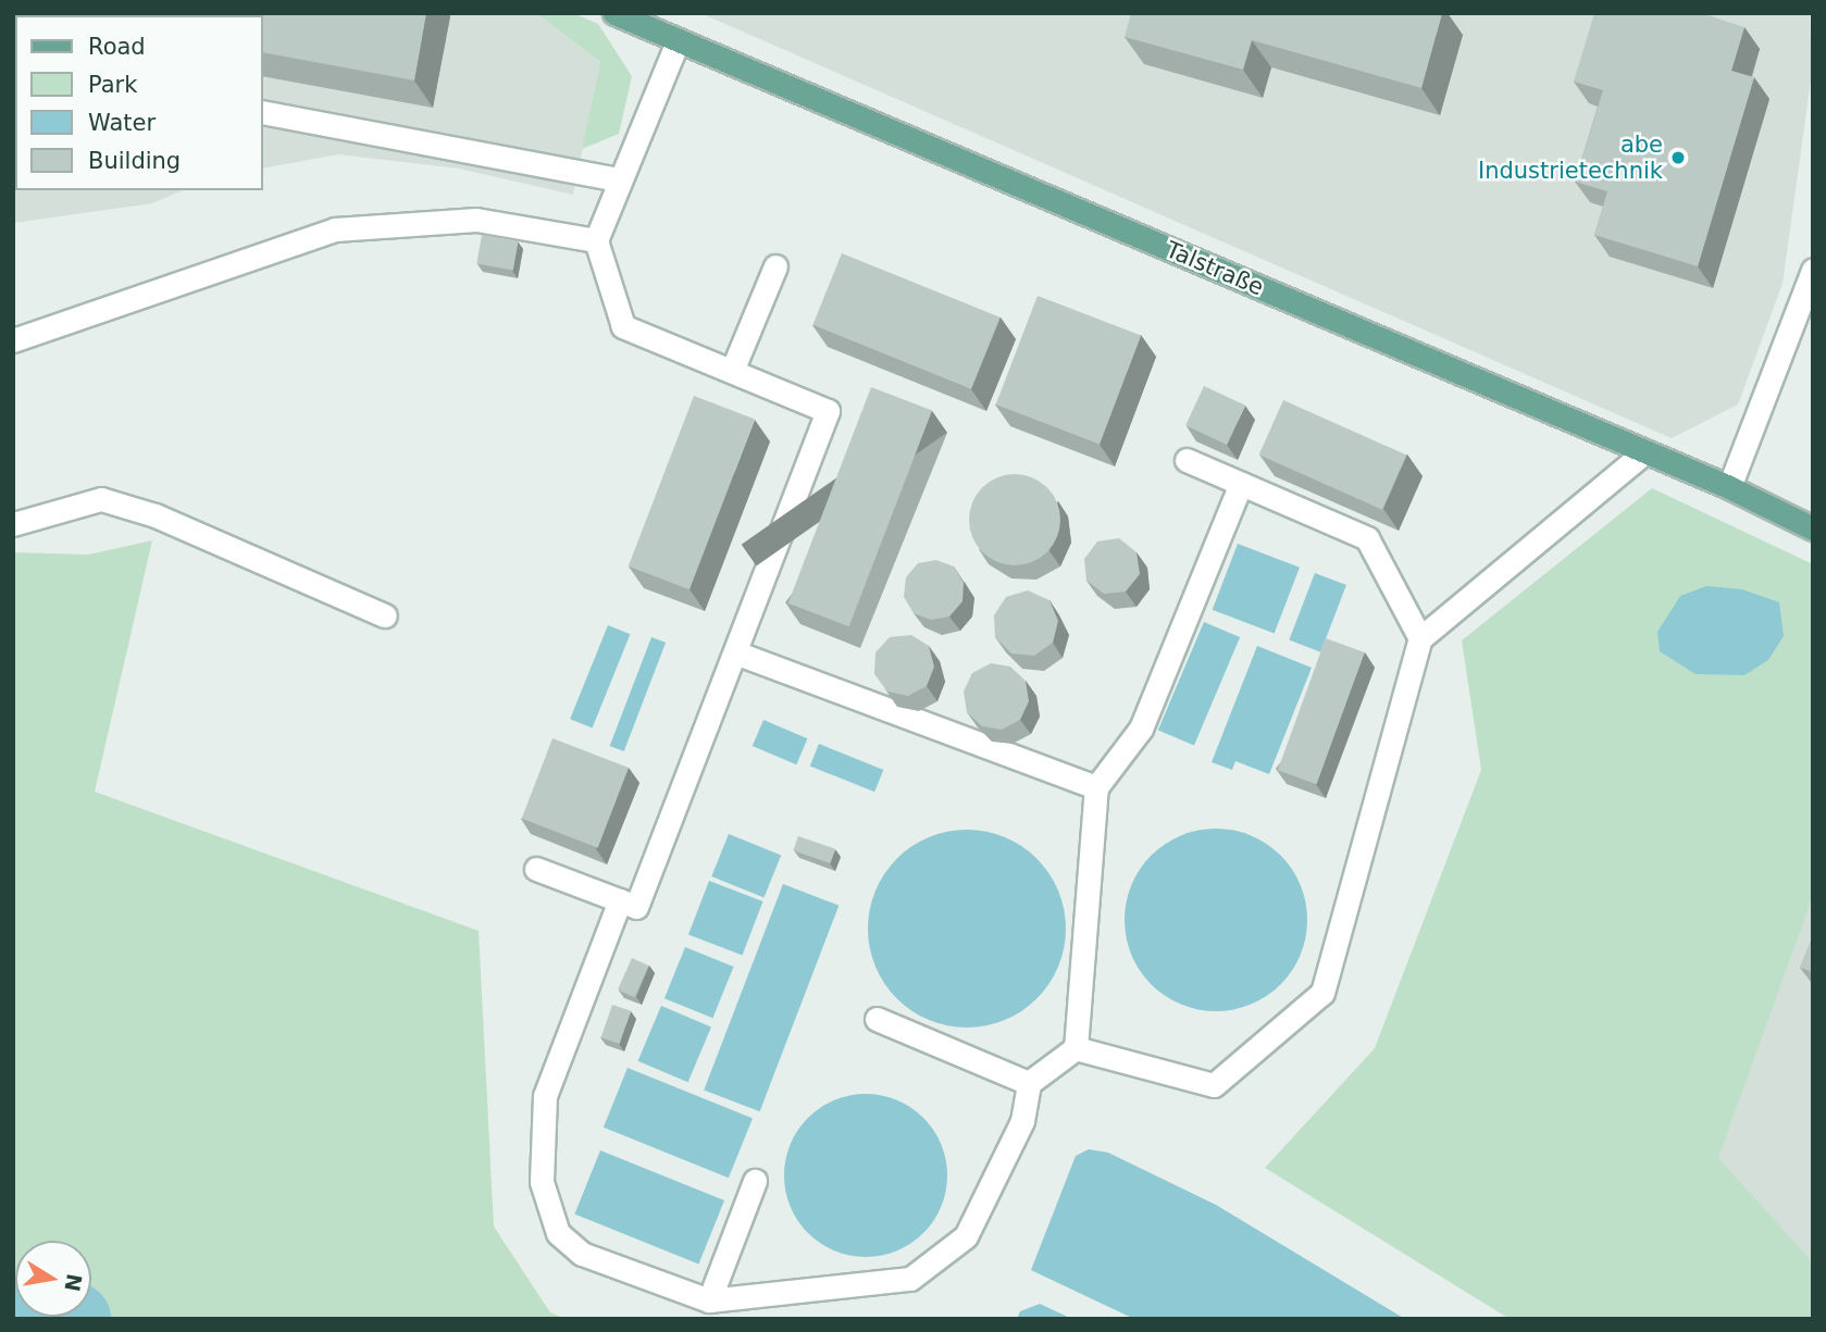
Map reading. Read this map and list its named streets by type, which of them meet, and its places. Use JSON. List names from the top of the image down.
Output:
{
  "streets": {
    "main road": ["Talstraße"]
  },
  "places": ["abe Industrietechnik"],
  "legend": [
    "Road",
    "Park",
    "Water",
    "Building"
  ],
  "north": "right"
}
